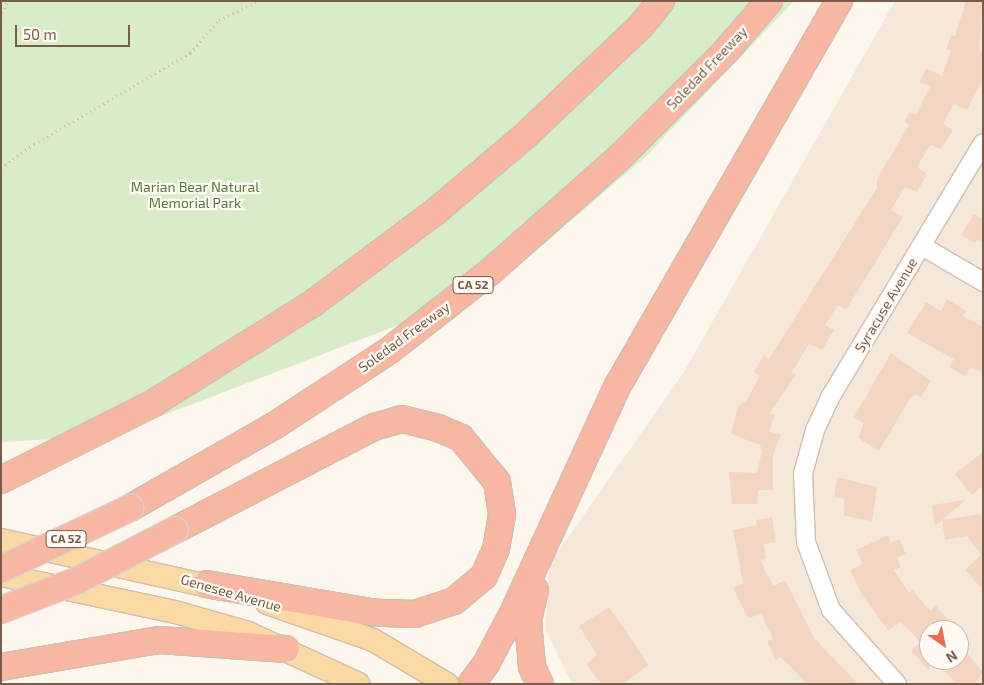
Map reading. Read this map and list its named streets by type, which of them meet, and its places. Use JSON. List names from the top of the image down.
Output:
{
  "streets": {
    "highway": ["Soledad Freeway", "CA 52"],
    "main road": ["Genesee Avenue"],
    "street": ["Syracuse Avenue"]
  },
  "parks": ["Marian Bear Natural Memorial Park"],
  "scale_bar": "50 m",
  "north": "bottom right"
}
